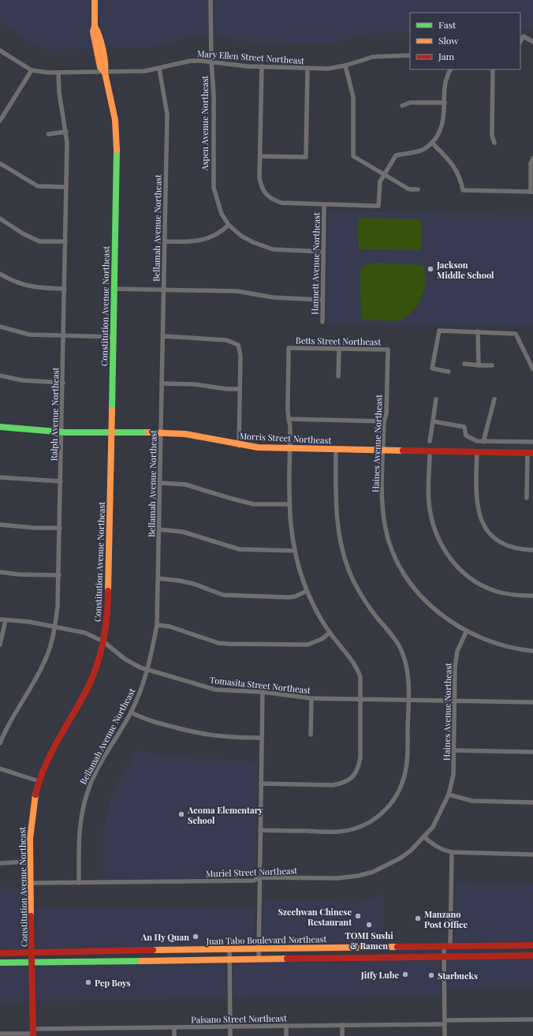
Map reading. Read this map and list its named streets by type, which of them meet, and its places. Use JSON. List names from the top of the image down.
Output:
{
  "streets": {
    "street": [
      "Mary Ellen Street Northeast",
      "Aspen Avenue Northeast",
      "Bellamah Avenue Northeast",
      "Hannett Avenue Northeast",
      "Constitution Avenue Northeast",
      "Betts Street Northeast",
      "Ralph Avenue Northeast",
      "Morris Street Northeast",
      "Haines Avenue Northeast",
      "Tomasita Street Northeast",
      "Muriel Street Northeast",
      "Juan Tabo Boulevard Northeast",
      "Paisano Street Northeast"
    ]
  },
  "crossings": [
    ["Mary Ellen Street Northeast", "Aspen Avenue Northeast"],
    ["Mary Ellen Street Northeast", "Bellamah Avenue Northeast"],
    ["Mary Ellen Street Northeast", "Constitution Avenue Northeast"],
    ["Mary Ellen Street Northeast", "Ralph Avenue Northeast"],
    ["Aspen Avenue Northeast", "Hannett Avenue Northeast"],
    ["Bellamah Avenue Northeast", "Morris Street Northeast"],
    ["Bellamah Avenue Northeast", "Tomasita Street Northeast"],
    ["Bellamah Avenue Northeast", "Muriel Street Northeast"],
    ["Constitution Avenue Northeast", "Morris Street Northeast"],
    ["Constitution Avenue Northeast", "Tomasita Street Northeast"],
    ["Constitution Avenue Northeast", "Muriel Street Northeast"],
    ["Constitution Avenue Northeast", "Juan Tabo Boulevard Northeast"],
    ["Constitution Avenue Northeast", "Paisano Street Northeast"],
    ["Betts Street Northeast", "Haines Avenue Northeast"],
    ["Ralph Avenue Northeast", "Morris Street Northeast"],
    ["Ralph Avenue Northeast", "Tomasita Street Northeast"],
    ["Morris Street Northeast", "Haines Avenue Northeast"],
    ["Haines Avenue Northeast", "Tomasita Street Northeast"],
    ["Haines Avenue Northeast", "Muriel Street Northeast"]
  ],
  "places": [
    "Jackson Middle School",
    "Acoma Elementary School",
    "Szechwan Chinese Restaurant",
    "Manzano Post Office",
    "TOMI Sushi & Ramen",
    "An Hy Quan",
    "Jiffy Lube",
    "Starbucks",
    "Pep Boys"
  ],
  "legend": ["Fast", "Slow", "Jam"]
}
